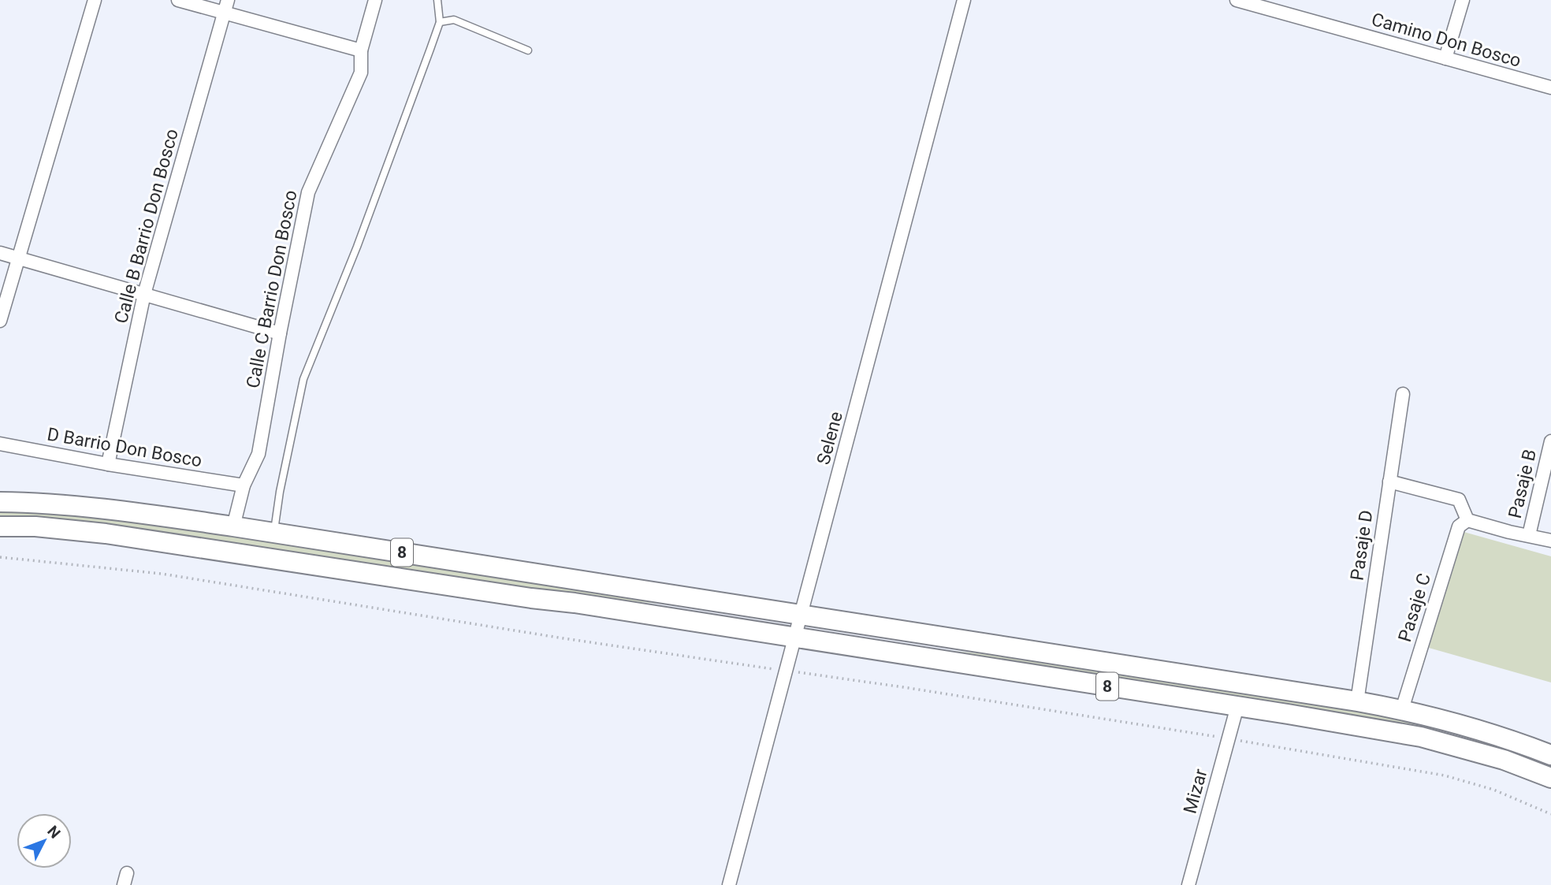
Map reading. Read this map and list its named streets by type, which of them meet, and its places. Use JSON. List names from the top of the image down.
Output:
{
  "streets": {
    "highway": ["8"],
    "street": [
      "Camino Don Bosco",
      "Calle B Barrio Don Bosco",
      "Calle C Barrio Don Bosco",
      "Selene",
      "D Barrio Don Bosco",
      "Pasaje B",
      "Pasaje D",
      "Pasaje C",
      "Mizar"
    ]
  },
  "crossings": [
    ["Calle B Barrio Don Bosco", "D Barrio Don Bosco"],
    ["Calle C Barrio Don Bosco", "D Barrio Don Bosco"],
    ["Calle C Barrio Don Bosco", "8"],
    ["Selene", "8"],
    ["Pasaje D", "8"],
    ["8", "Pasaje C"],
    ["8", "Mizar"]
  ],
  "north": "top right"
}
